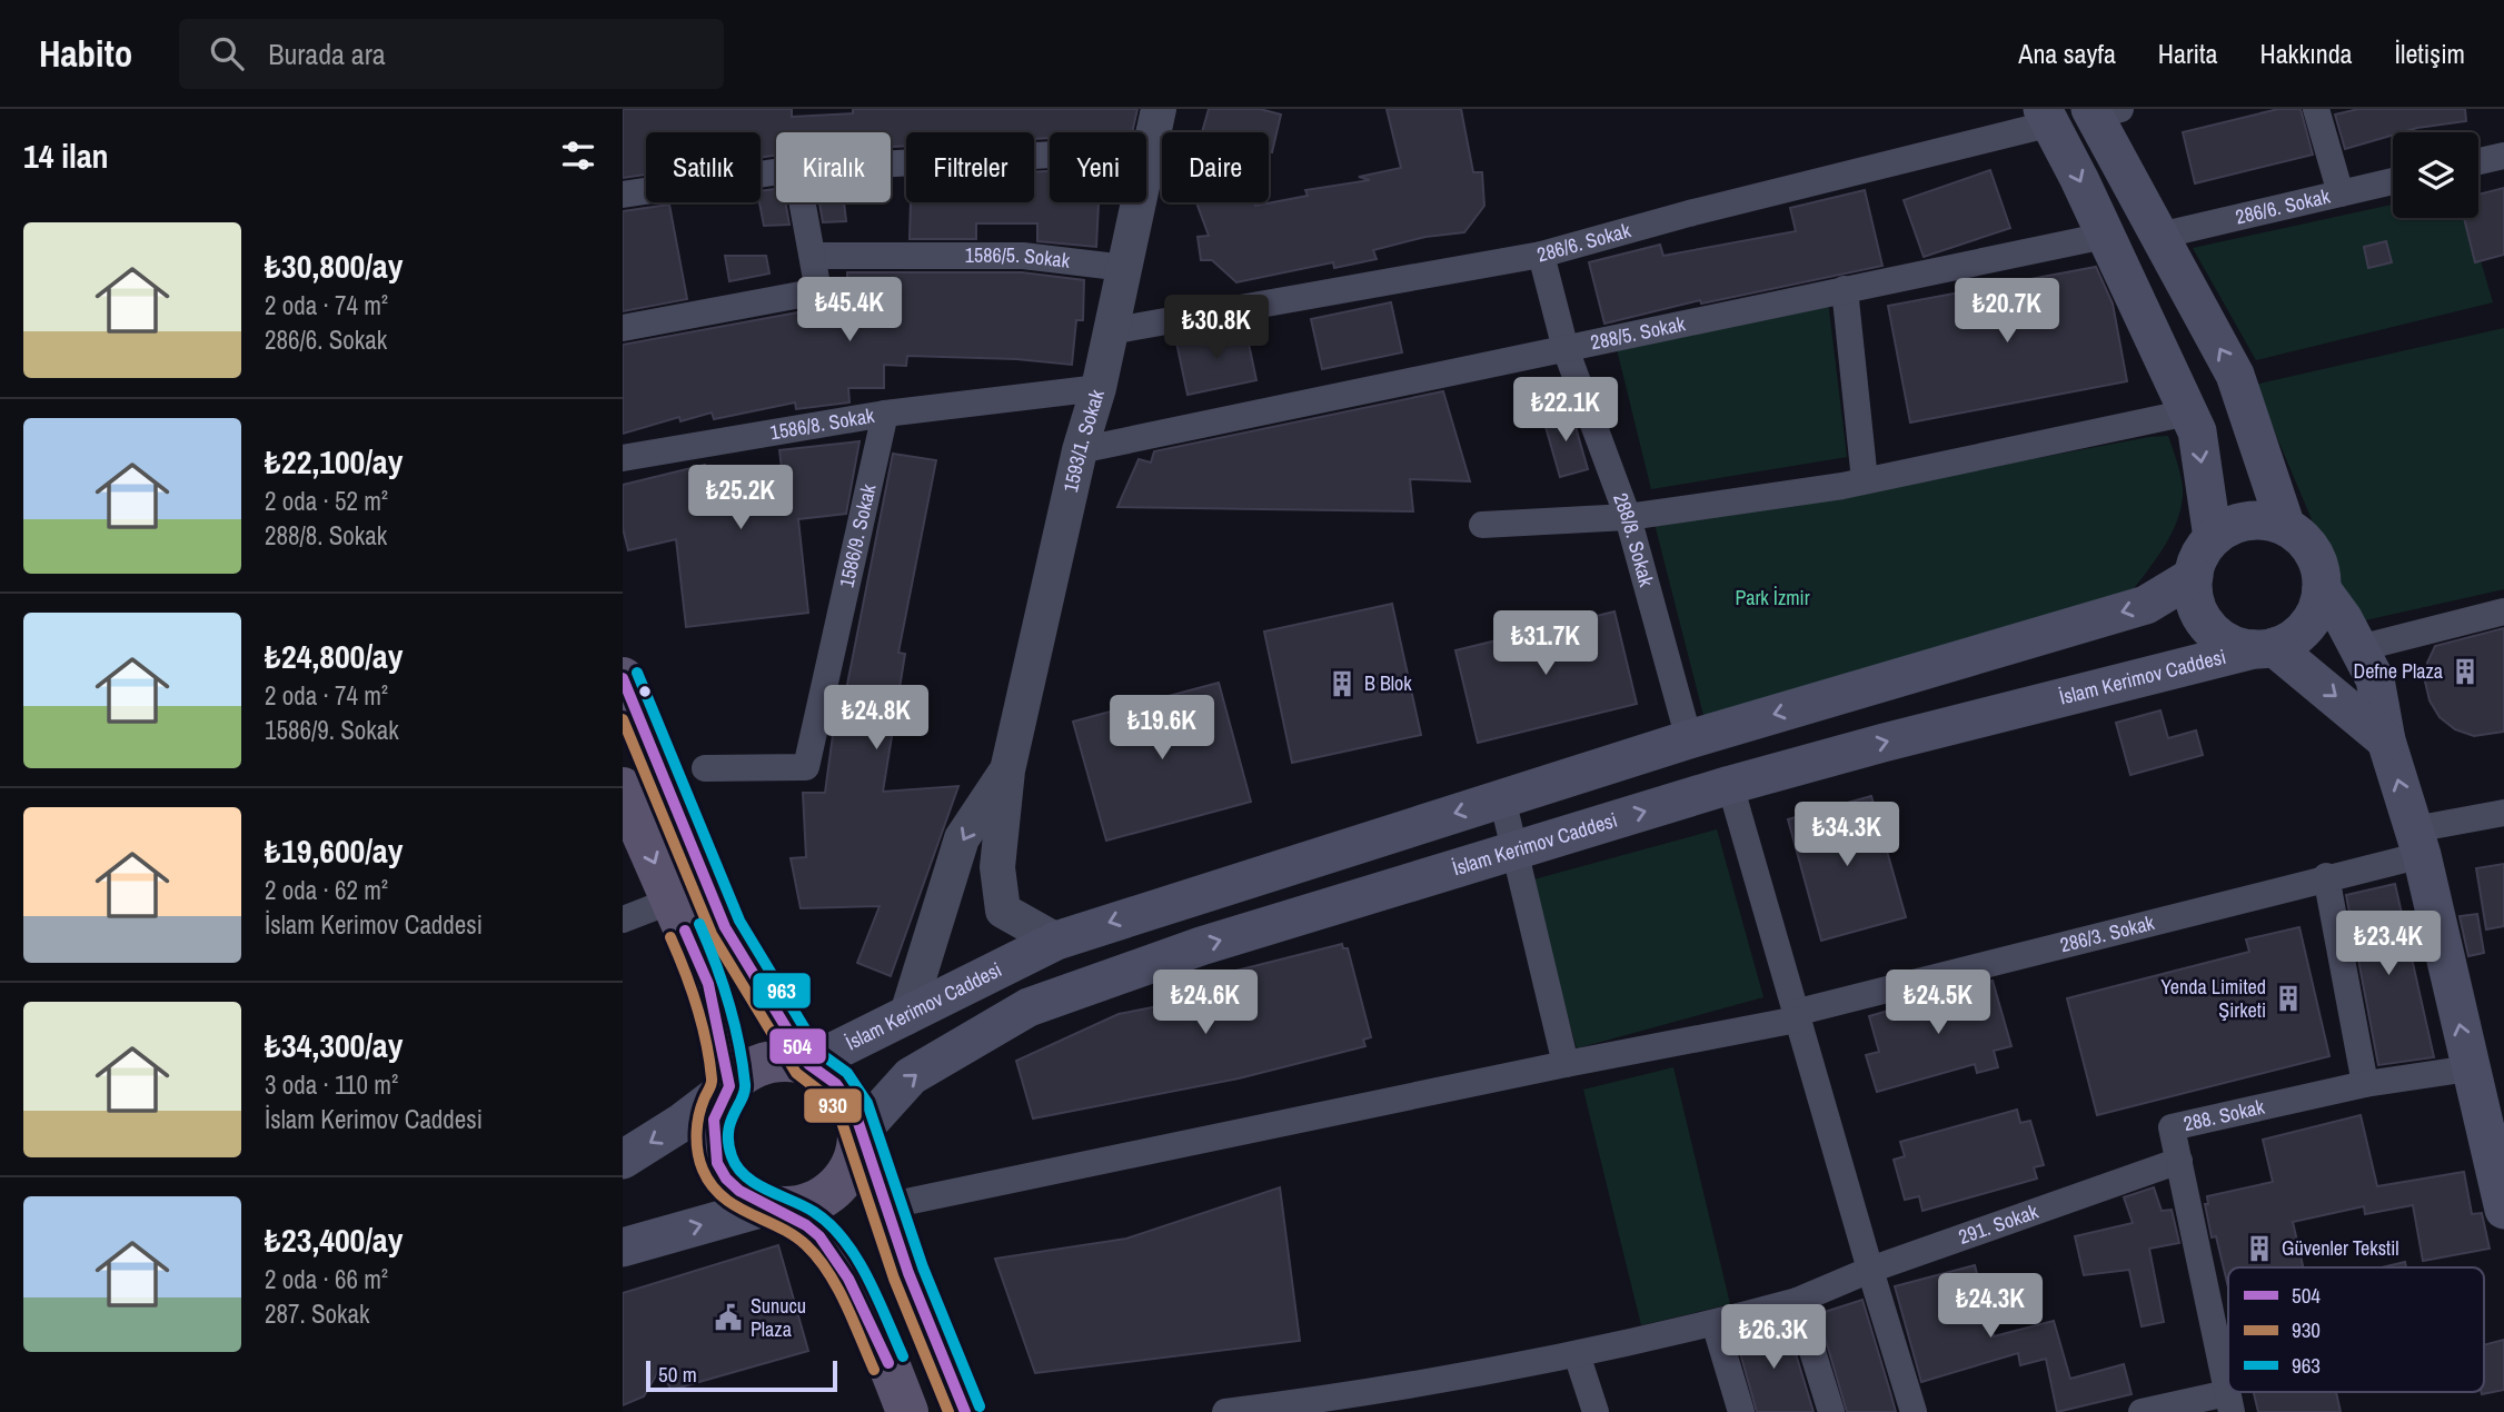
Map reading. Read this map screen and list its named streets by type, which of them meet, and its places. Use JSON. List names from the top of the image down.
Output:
{
  "streets": {
    "main road": ["İslam Kerimov Caddesi"],
    "street": [
      "286/6. Sokak",
      "1586/5. Sokak",
      "288/5. Sokak",
      "1586/8. Sokak",
      "1593/1. Sokak",
      "1586/9. Sokak",
      "288/8. Sokak",
      "286/3. Sokak",
      "288. Sokak",
      "291. Sokak"
    ]
  },
  "crossings": [
    ["286/6. Sokak", "1593/1. Sokak"],
    ["286/6. Sokak", "288/8. Sokak"],
    ["1586/5. Sokak", "1593/1. Sokak"],
    ["288/5. Sokak", "1593/1. Sokak"],
    ["288/5. Sokak", "288/8. Sokak"],
    ["1586/8. Sokak", "1586/9. Sokak"],
    ["1593/1. Sokak", "İslam Kerimov Caddesi"],
    ["288/8. Sokak", "İslam Kerimov Caddesi"],
    ["288. Sokak", "291. Sokak"]
  ],
  "parks": ["Park İzmir"],
  "places": {
    "building": [
      "Defne Plaza",
      "B Blok",
      "Yenda Limited Şirketi",
      "Güvenler Tekstil"
    ],
    "public building": ["Sunucu Plaza"]
  },
  "lines": ["transit line 963", "transit line 504", "transit line 930"],
  "legend": ["504", "930", "963"],
  "scale_bar": "50 m",
  "page": {
    "header": "Habito",
    "search": "Burada ara",
    "nav": [
      "Ana sayfa",
      "Harita",
      "Hakkında",
      "İletişim"
    ],
    "heading": "14 ilan",
    "chip": [
      "Satılık",
      "Kiralık",
      "Filtreler",
      "Yeni",
      "Daire"
    ],
    "list": [
      {
        "name": "₺30,800/ay",
        "note": "2 oda · 74 m² · 286/6. Sokak"
      },
      {
        "name": "₺22,100/ay",
        "note": "2 oda · 52 m² · 288/8. Sokak"
      },
      {
        "name": "₺24,800/ay",
        "note": "2 oda · 74 m² · 1586/9. Sokak"
      },
      {
        "name": "₺19,600/ay",
        "note": "2 oda · 62 m² · İslam Kerimov Caddesi"
      },
      {
        "name": "₺34,300/ay",
        "note": "3 oda · 110 m² · İslam Kerimov Caddesi"
      },
      {
        "name": "₺23,400/ay",
        "note": "2 oda · 66 m² · 287. Sokak"
      }
    ],
    "price": [
      "₺45.4K",
      "₺20.7K",
      "₺30.8K",
      "₺22.1K",
      "₺25.2K",
      "₺31.7K",
      "₺24.8K",
      "₺19.6K",
      "₺34.3K",
      "₺23.4K",
      "₺24.6K",
      "₺24.5K",
      "₺24.3K",
      "₺26.3K"
    ],
    "scale": "50 m"
  }
}
